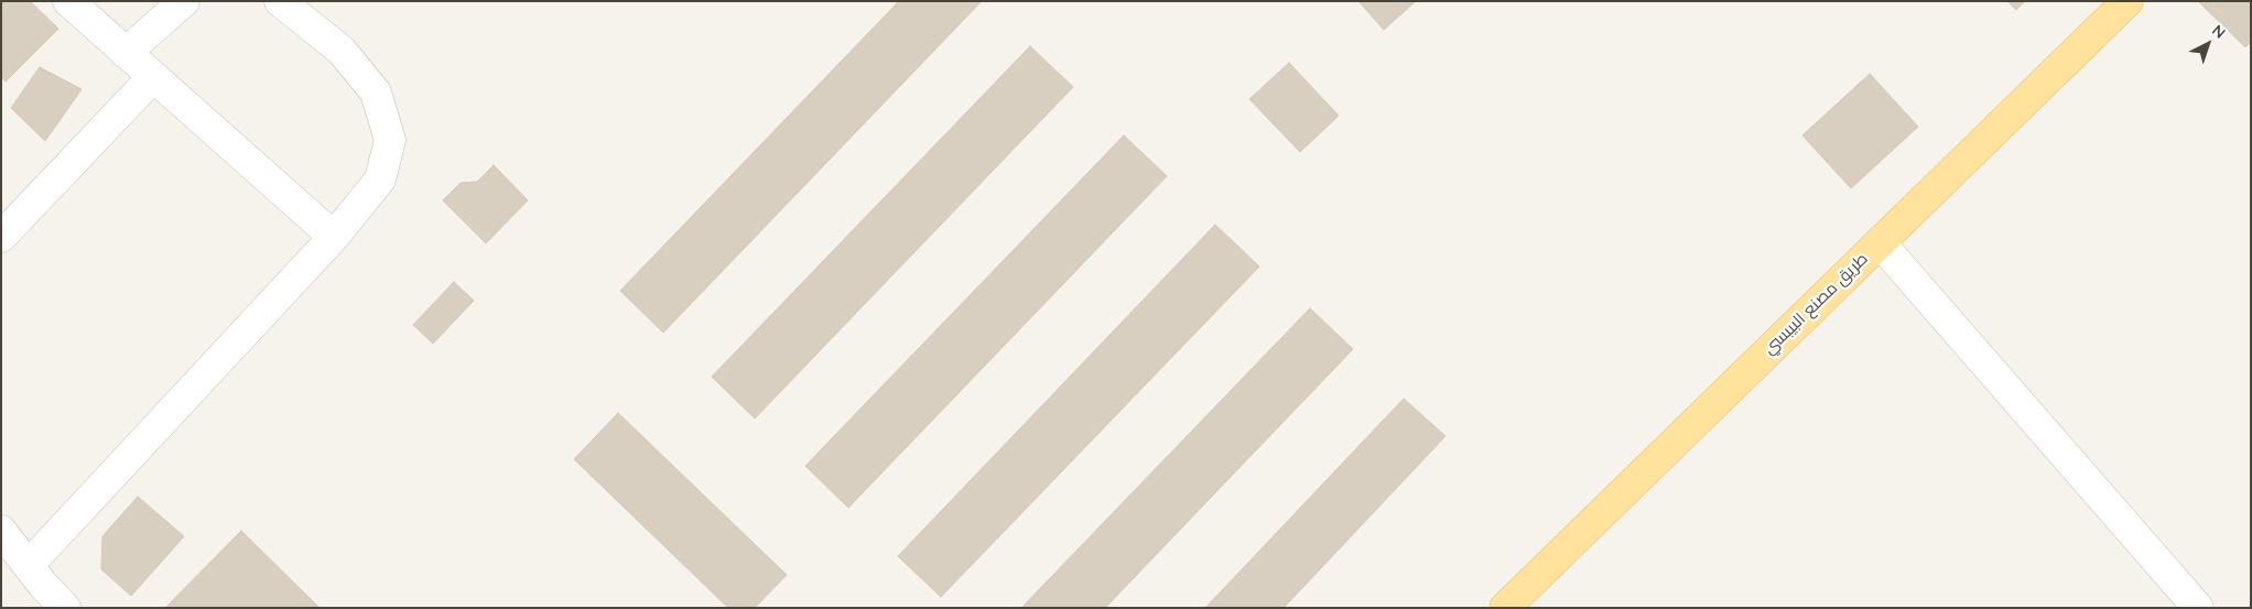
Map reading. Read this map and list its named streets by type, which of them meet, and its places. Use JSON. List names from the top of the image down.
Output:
{
  "streets": {
    "main road": ["طريق مصنع البيبسي"]
  },
  "north": "top right"
}
